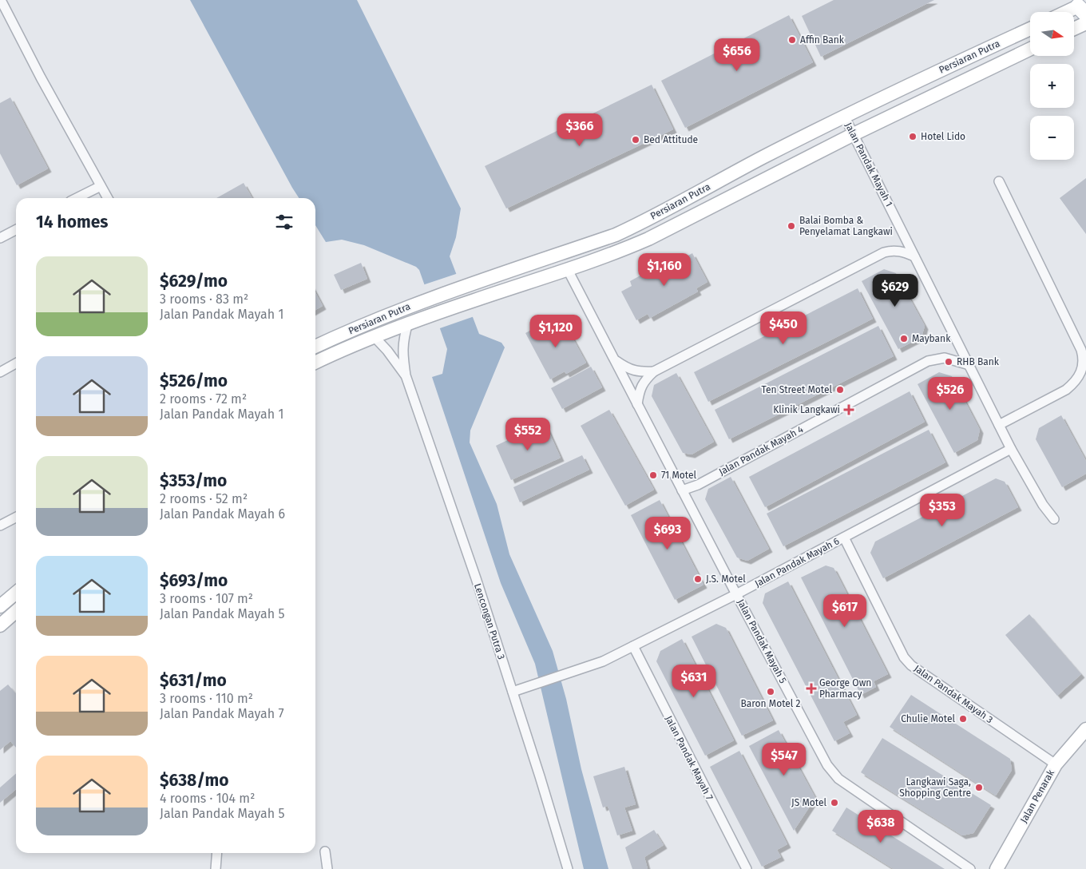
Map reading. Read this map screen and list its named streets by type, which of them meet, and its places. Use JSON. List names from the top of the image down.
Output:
{
  "streets": {
    "main road": ["Persiaran Putra", "Jalan Penarak"],
    "street": [
      "Jalan Pandak Mayah 1",
      "Jalan Pandak Mayah 4",
      "Jalan Pandak Mayah 6",
      "Lencongan Putra 3",
      "Jalan Pandak Mayah 5",
      "Jalan Pandak Mayah 3",
      "Jalan Pandak Mayah 7"
    ]
  },
  "crossings": [
    ["Persiaran Putra", "Jalan Pandak Mayah 1"],
    ["Persiaran Putra", "Jalan Pandak Mayah 5"],
    ["Jalan Pandak Mayah 1", "Jalan Pandak Mayah 4"],
    ["Jalan Pandak Mayah 1", "Jalan Pandak Mayah 6"],
    ["Jalan Pandak Mayah 4", "Jalan Pandak Mayah 5"],
    ["Jalan Pandak Mayah 6", "Lencongan Putra 3"],
    ["Jalan Pandak Mayah 6", "Jalan Pandak Mayah 5"],
    ["Jalan Pandak Mayah 6", "Jalan Pandak Mayah 3"],
    ["Jalan Pandak Mayah 6", "Jalan Pandak Mayah 7"],
    ["Jalan Pandak Mayah 3", "Jalan Penarak"]
  ],
  "places": {
    "other": [
      "Affin Bank",
      "Hotel Lido",
      "Bed Attitude",
      "Balai Bomba & Penyelamat Langkawi",
      "Maybank",
      "RHB Bank",
      "Ten Street Motel",
      "71 Motel",
      "J.S. Motel",
      "Baron Motel 2",
      "Chulie Motel",
      "Langkawi Saga, Shopping Centre",
      "JS Motel"
    ],
    "health": ["Klinik Langkawi", "George Own Pharmacy"]
  },
  "north": "right",
  "page": {
    "map_buttons": ["+", "−"],
    "price": [
      "$656",
      "$366",
      "$1,160",
      "$629",
      "$450",
      "$1,120",
      "$526",
      "$552",
      "$353",
      "$693",
      "$617",
      "$631",
      "$547",
      "$638"
    ],
    "heading": "14 homes",
    "list": [
      {
        "name": "$629/mo",
        "note": "3 rooms · 83 m² · Jalan Pandak Mayah 1"
      },
      {
        "name": "$526/mo",
        "note": "2 rooms · 72 m² · Jalan Pandak Mayah 1"
      },
      {
        "name": "$353/mo",
        "note": "2 rooms · 52 m² · Jalan Pandak Mayah 6"
      },
      {
        "name": "$693/mo",
        "note": "3 rooms · 107 m² · Jalan Pandak Mayah 5"
      },
      {
        "name": "$631/mo",
        "note": "3 rooms · 110 m² · Jalan Pandak Mayah 7"
      },
      {
        "name": "$638/mo",
        "note": "4 rooms · 104 m² · Jalan Pandak Mayah 5"
      }
    ]
  }
}
